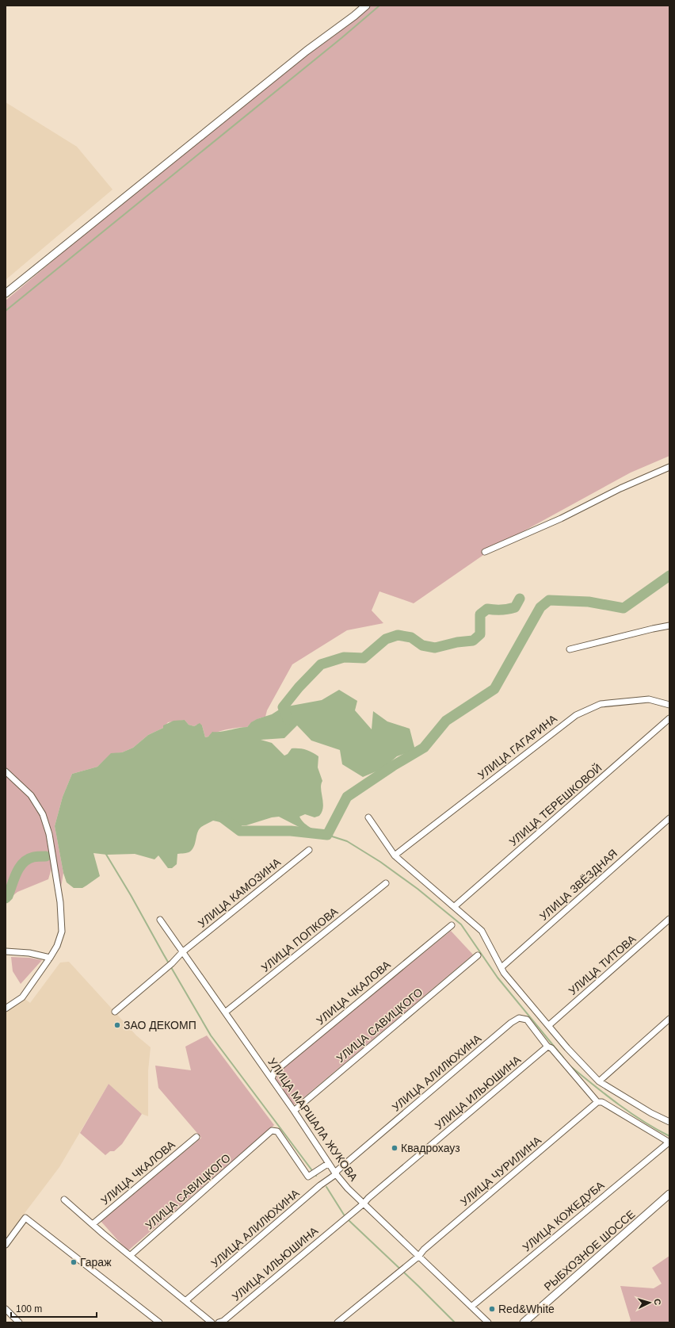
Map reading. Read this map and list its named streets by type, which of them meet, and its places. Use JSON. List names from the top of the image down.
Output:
{
  "streets": {
    "street": [
      "УЛИЦА ГАГАРИНА",
      "УЛИЦА ТЕРЕШКОВОЙ",
      "УЛИЦА ЗВЁЗДНАЯ",
      "УЛИЦА КАМОЗИНА",
      "УЛИЦА ПОПКОВА",
      "УЛИЦА ТИТОВА",
      "УЛИЦА ЧКАЛОВА",
      "УЛИЦА САВИЦКОГО",
      "УЛИЦА АЛИЛЮХИНА",
      "УЛИЦА ИЛЬЮШИНА",
      "УЛИЦА МАРШАЛА ЖУКОВА",
      "УЛИЦА ЧУРИЛИНА",
      "УЛИЦА КОЖЕДУБА",
      "РЫБХОЗНОЕ ШОССЕ"
    ]
  },
  "crossings": [
    ["УЛИЦА КАМОЗИНА", "УЛИЦА МАРШАЛА ЖУКОВА"],
    ["УЛИЦА ПОПКОВА", "УЛИЦА МАРШАЛА ЖУКОВА"],
    ["УЛИЦА ЧКАЛОВА", "УЛИЦА МАРШАЛА ЖУКОВА"],
    ["УЛИЦА САВИЦКОГО", "УЛИЦА МАРШАЛА ЖУКОВА"],
    ["УЛИЦА АЛИЛЮХИНА", "УЛИЦА ИЛЬЮШИНА"],
    ["УЛИЦА АЛИЛЮХИНА", "УЛИЦА МАРШАЛА ЖУКОВА"],
    ["УЛИЦА ИЛЬЮШИНА", "УЛИЦА МАРШАЛА ЖУКОВА"],
    ["УЛИЦА МАРШАЛА ЖУКОВА", "УЛИЦА ЧУРИЛИНА"],
    ["УЛИЦА МАРШАЛА ЖУКОВА", "УЛИЦА КОЖЕДУБА"]
  ],
  "places": [
    "ЗАО ДЕКОМП",
    "Квадрохауз",
    "Гараж",
    "Red&White"
  ],
  "scale_bar": "100 m",
  "north": "right"
}
